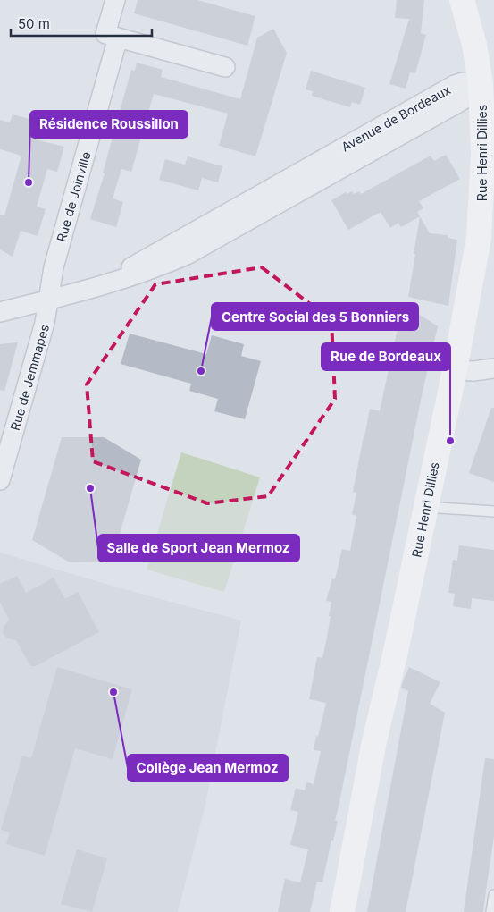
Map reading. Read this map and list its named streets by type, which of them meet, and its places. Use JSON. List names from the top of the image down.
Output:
{
  "streets": {
    "street": [
      "Avenue de Bordeaux",
      "Rue Henri Dillies",
      "Rue de Joinville",
      "Rue de Jemmapes"
    ]
  },
  "crossings": [
    ["Avenue de Bordeaux", "Rue Henri Dillies"],
    ["Avenue de Bordeaux", "Rue de Joinville"],
    ["Avenue de Bordeaux", "Rue de Jemmapes"],
    ["Rue de Joinville", "Rue de Jemmapes"]
  ],
  "places": [
    "Résidence Roussillon",
    "Centre Social des 5 Bonniers",
    "Rue de Bordeaux",
    "Salle de Sport Jean Mermoz",
    "Collège Jean Mermoz"
  ],
  "scale_bar": "50 m"
}
